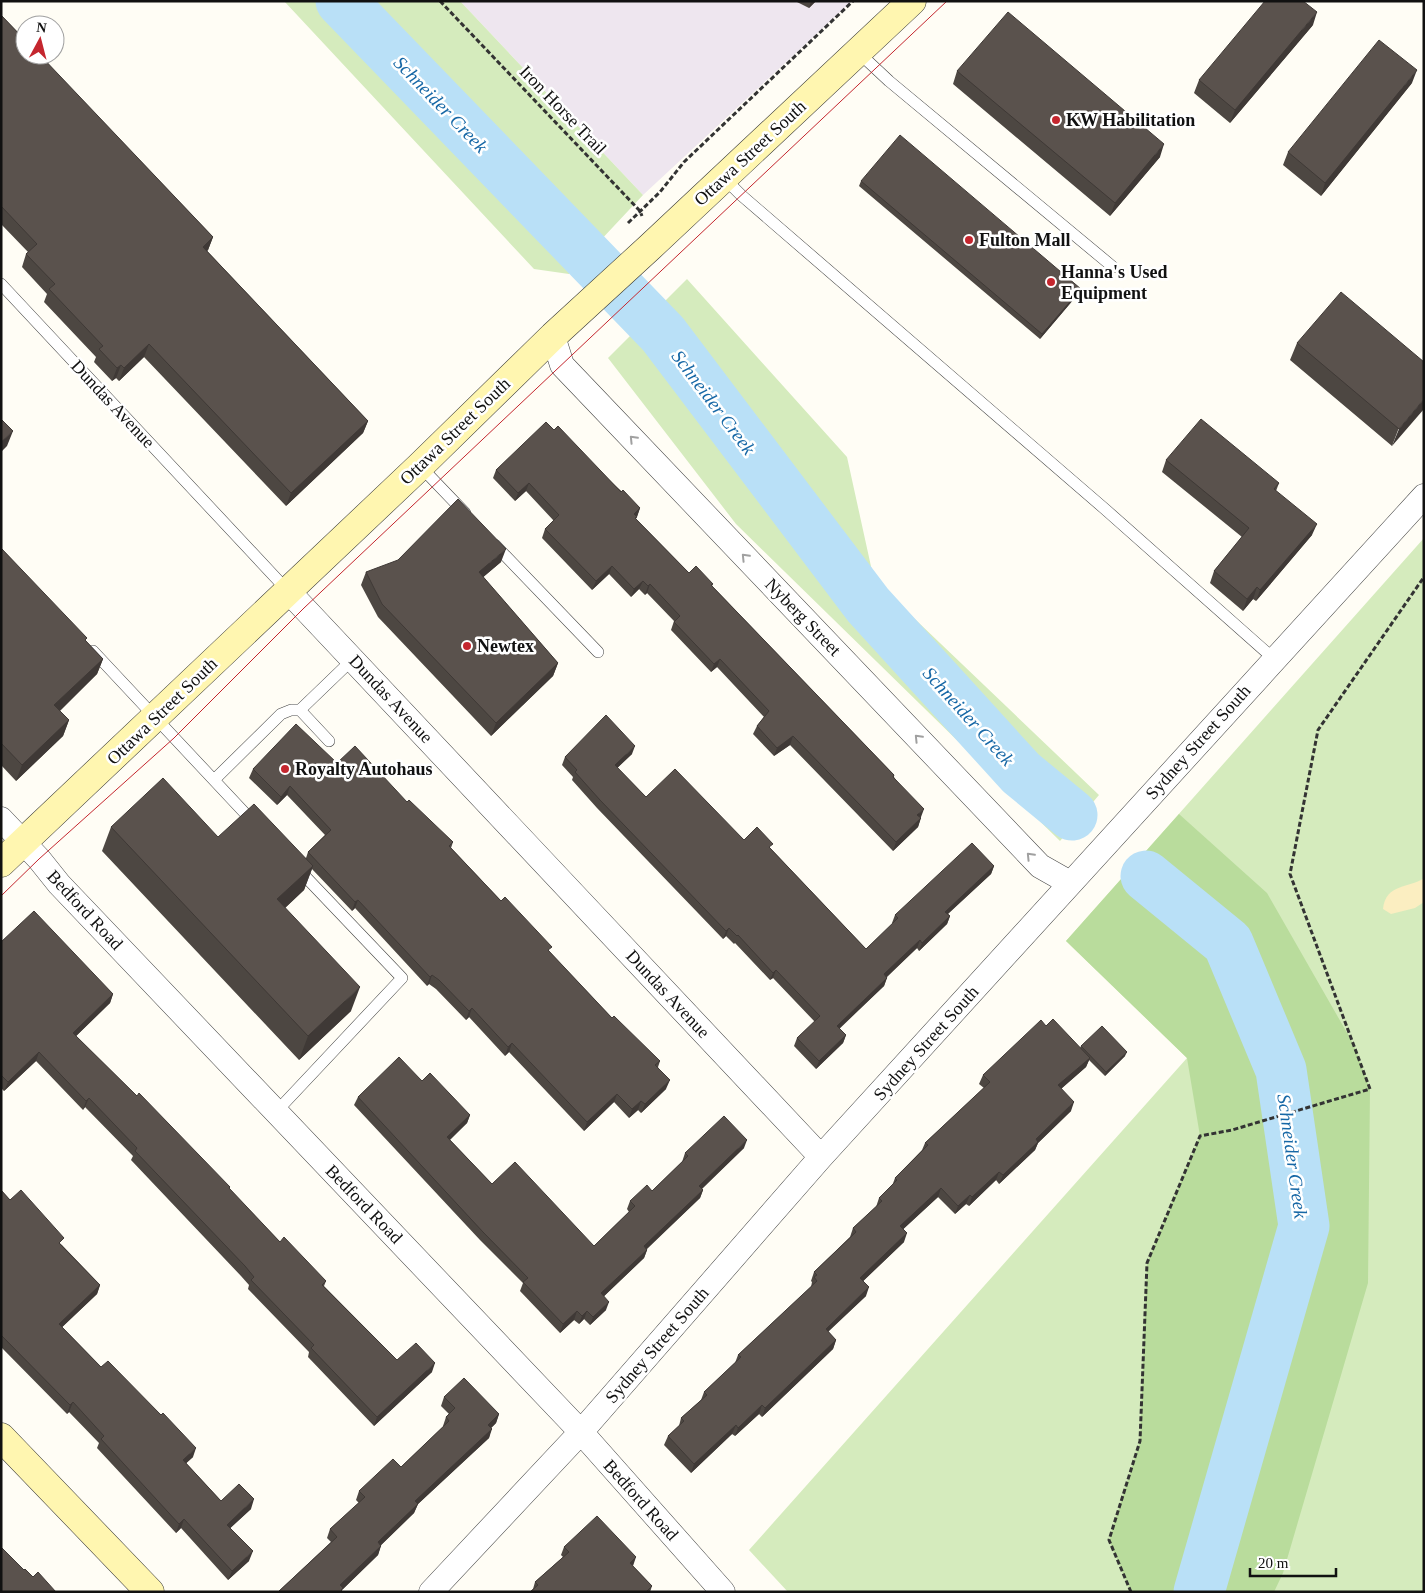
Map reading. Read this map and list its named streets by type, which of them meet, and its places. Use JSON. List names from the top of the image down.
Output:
{
  "streets": {
    "main road": ["Ottawa Street South"],
    "street": [
      "Dundas Avenue",
      "Nyberg Street",
      "Sydney Street South",
      "Bedford Road"
    ],
    "path": ["Iron Horse Trail"]
  },
  "crossings": [
    ["Iron Horse Trail", "Ottawa Street South"],
    ["Ottawa Street South", "Dundas Avenue"],
    ["Ottawa Street South", "Nyberg Street"],
    ["Ottawa Street South", "Bedford Road"],
    ["Dundas Avenue", "Sydney Street South"],
    ["Nyberg Street", "Sydney Street South"],
    ["Sydney Street South", "Bedford Road"]
  ],
  "one_way": ["Nyberg Street"],
  "water": ["Schneider Creek"],
  "places": [
    "KW Habilitation",
    "Fulton Mall",
    "Hanna's Used Equipment",
    "Newtex",
    "Royalty Autohaus"
  ],
  "scale_bar": "20 m",
  "north": "top"
}
